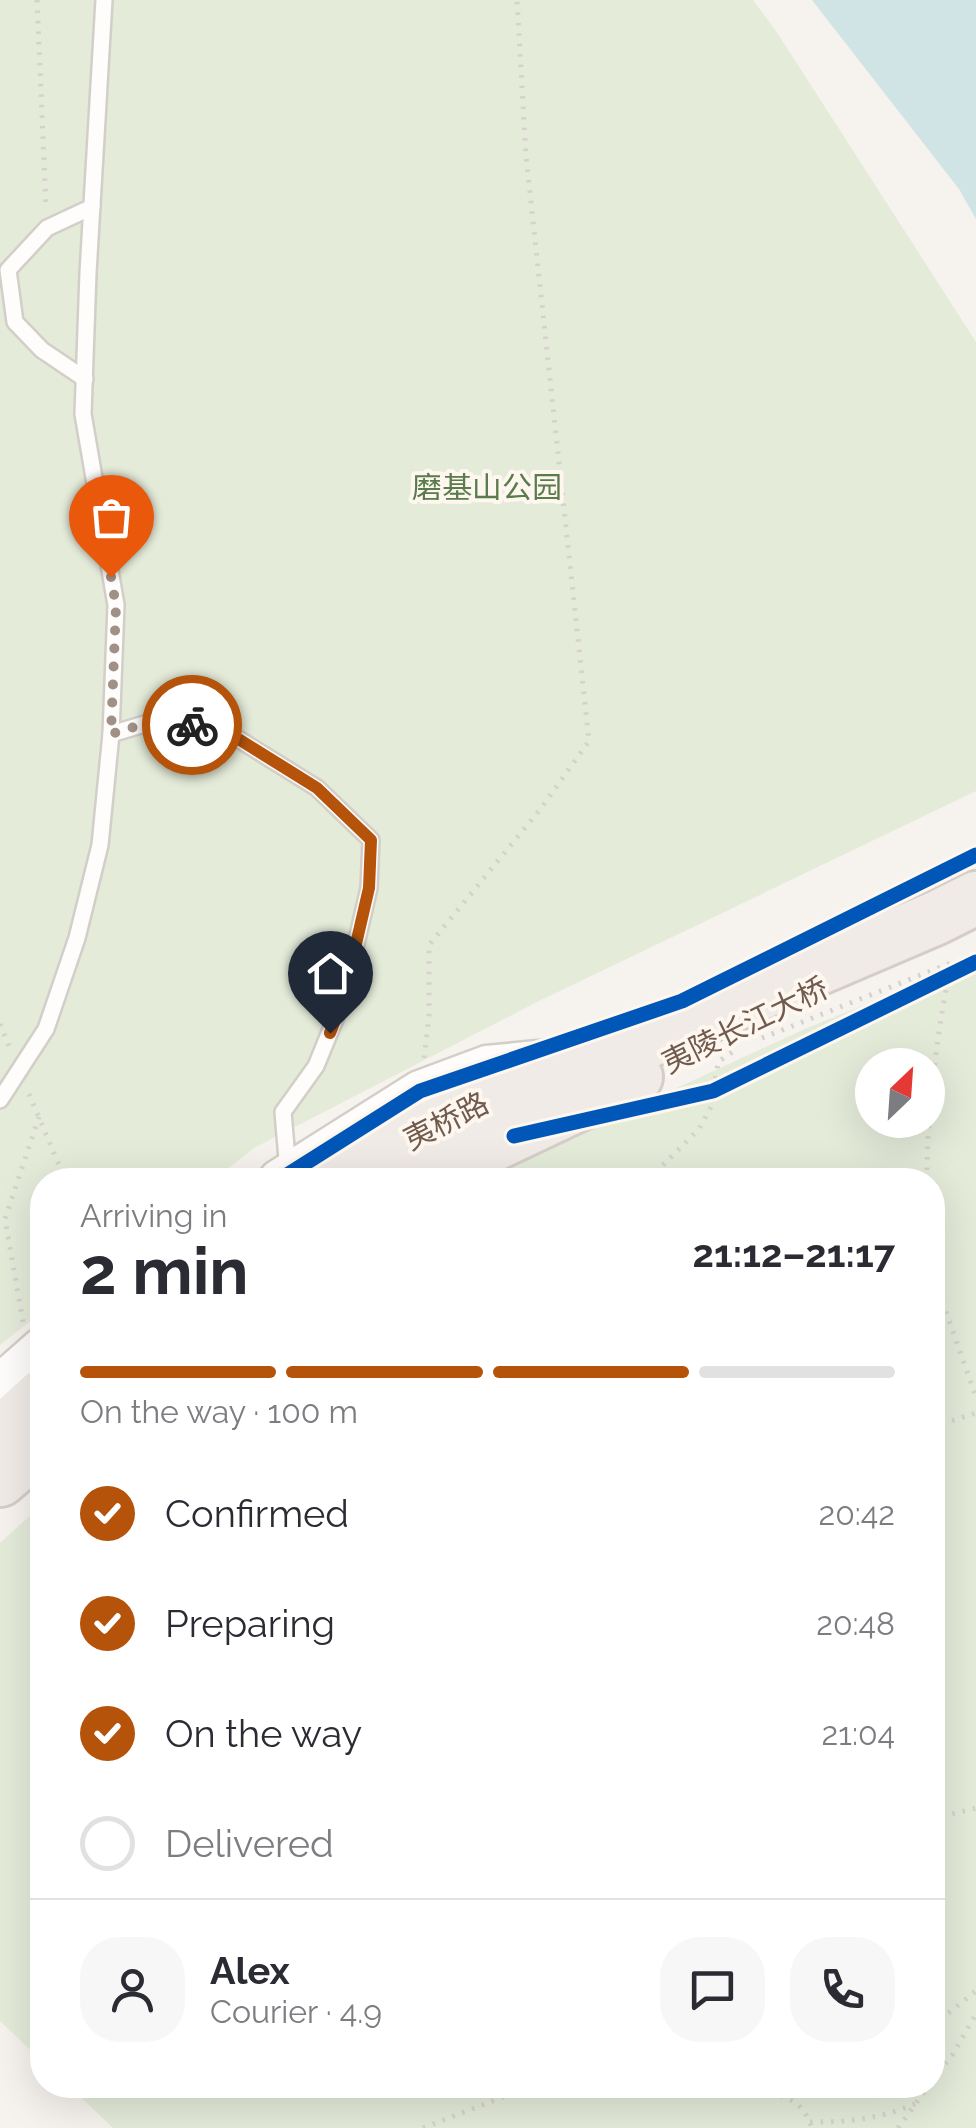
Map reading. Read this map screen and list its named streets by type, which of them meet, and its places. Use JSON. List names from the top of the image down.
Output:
{
  "streets": {
    "highway": ["夷陵长江大桥", "夷桥路"]
  },
  "crossings": [
    ["夷陵长江大桥", "夷桥路"]
  ],
  "parks": ["磨基山公园"],
  "north": "top right",
  "page": {
    "heading": ["2 min", "Arriving in", "21:12–21:17"],
    "panel": ["Alex", "Courier · 4.9"],
    "bar": "On the way · 100 m",
    "list": [
      ["Confirmed", "20:42"],
      ["Preparing", "20:48"],
      ["On the way", "21:04"],
      "Delivered"
    ]
  }
}
